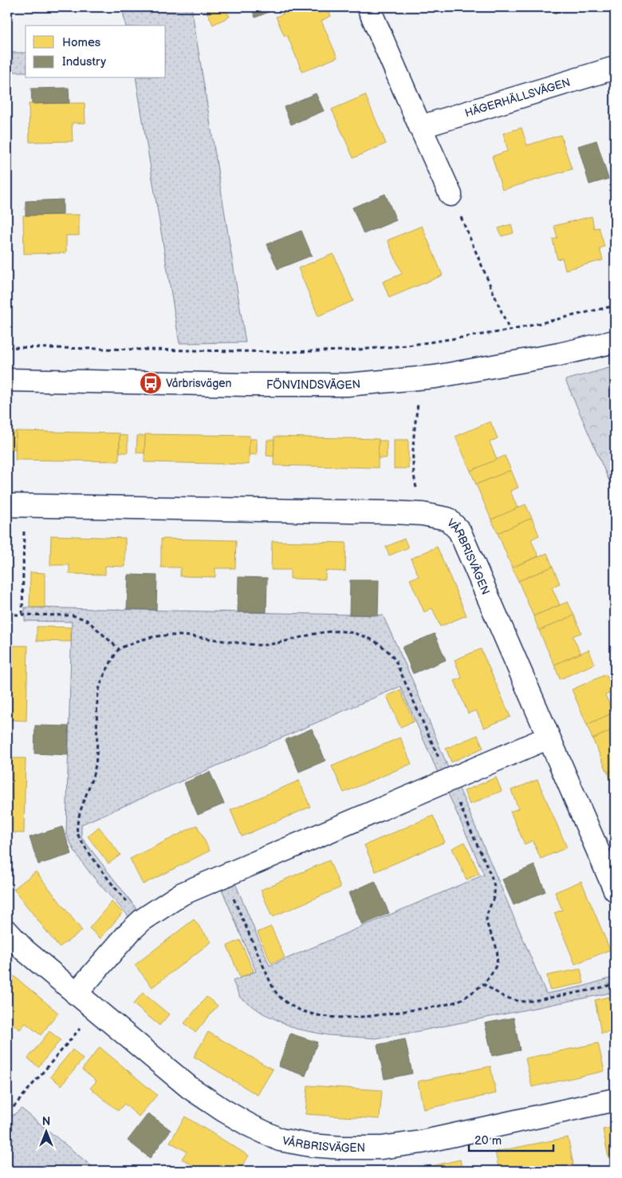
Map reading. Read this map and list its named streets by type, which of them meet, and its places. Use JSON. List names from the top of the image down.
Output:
{
  "streets": {
    "street": ["HÄGERHÄLLSVÄGEN", "FÖNVINDSVÄGEN", "VÅRBRISVÄGEN"]
  },
  "places": {
    "bus stop": ["Vårbrisvägen"]
  },
  "legend": ["Homes", "Industry"],
  "scale_bar": "20 m",
  "north": "top"
}
